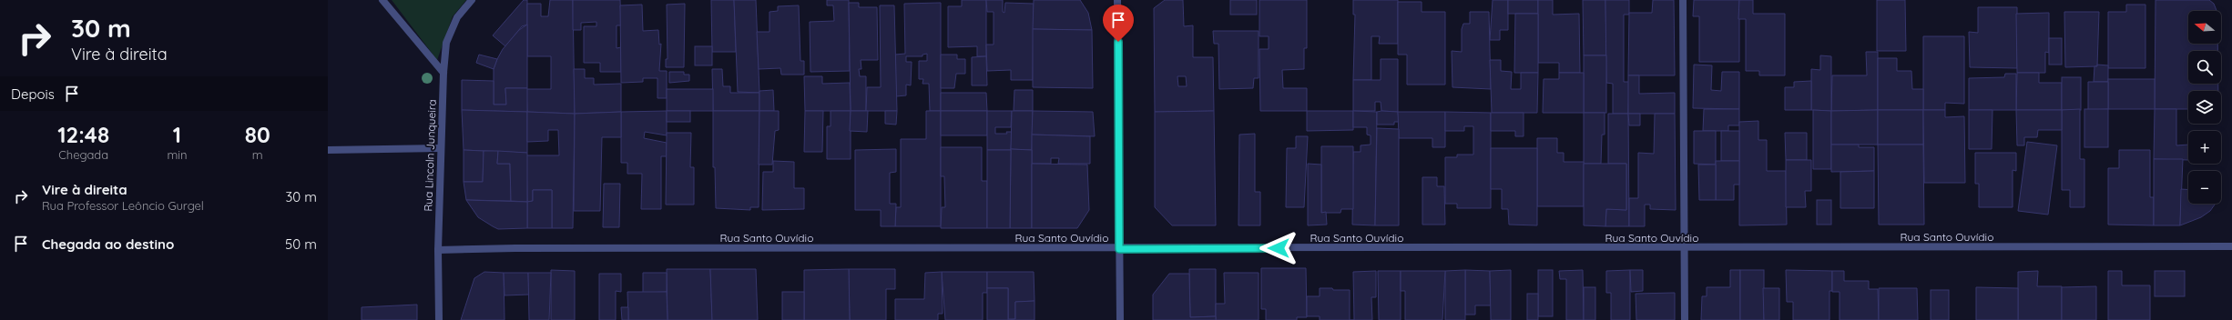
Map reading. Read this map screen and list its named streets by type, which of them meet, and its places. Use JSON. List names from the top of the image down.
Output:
{
  "streets": {
    "street": ["Rua Lincoln Junqueira", "Rua Santo Ouvídio"]
  },
  "crossings": [
    ["Rua Lincoln Junqueira", "Rua Santo Ouvídio"]
  ],
  "north": "left",
  "page": {
    "turn": ["30 m", "Vire à direita"],
    "map_buttons": ["+", "−"],
    "then": "Depois",
    "eta": [
      "12:48",
      "Chegada",
      "1",
      "min",
      "80",
      "m"
    ],
    "list": [
      {
        "name": "Vire à direita",
        "note": "Rua Professor Leôncio Gurgel",
        "value": "30 m"
      },
      {
        "name": "Chegada ao destino",
        "value": "50 m"
      }
    ]
  }
}
